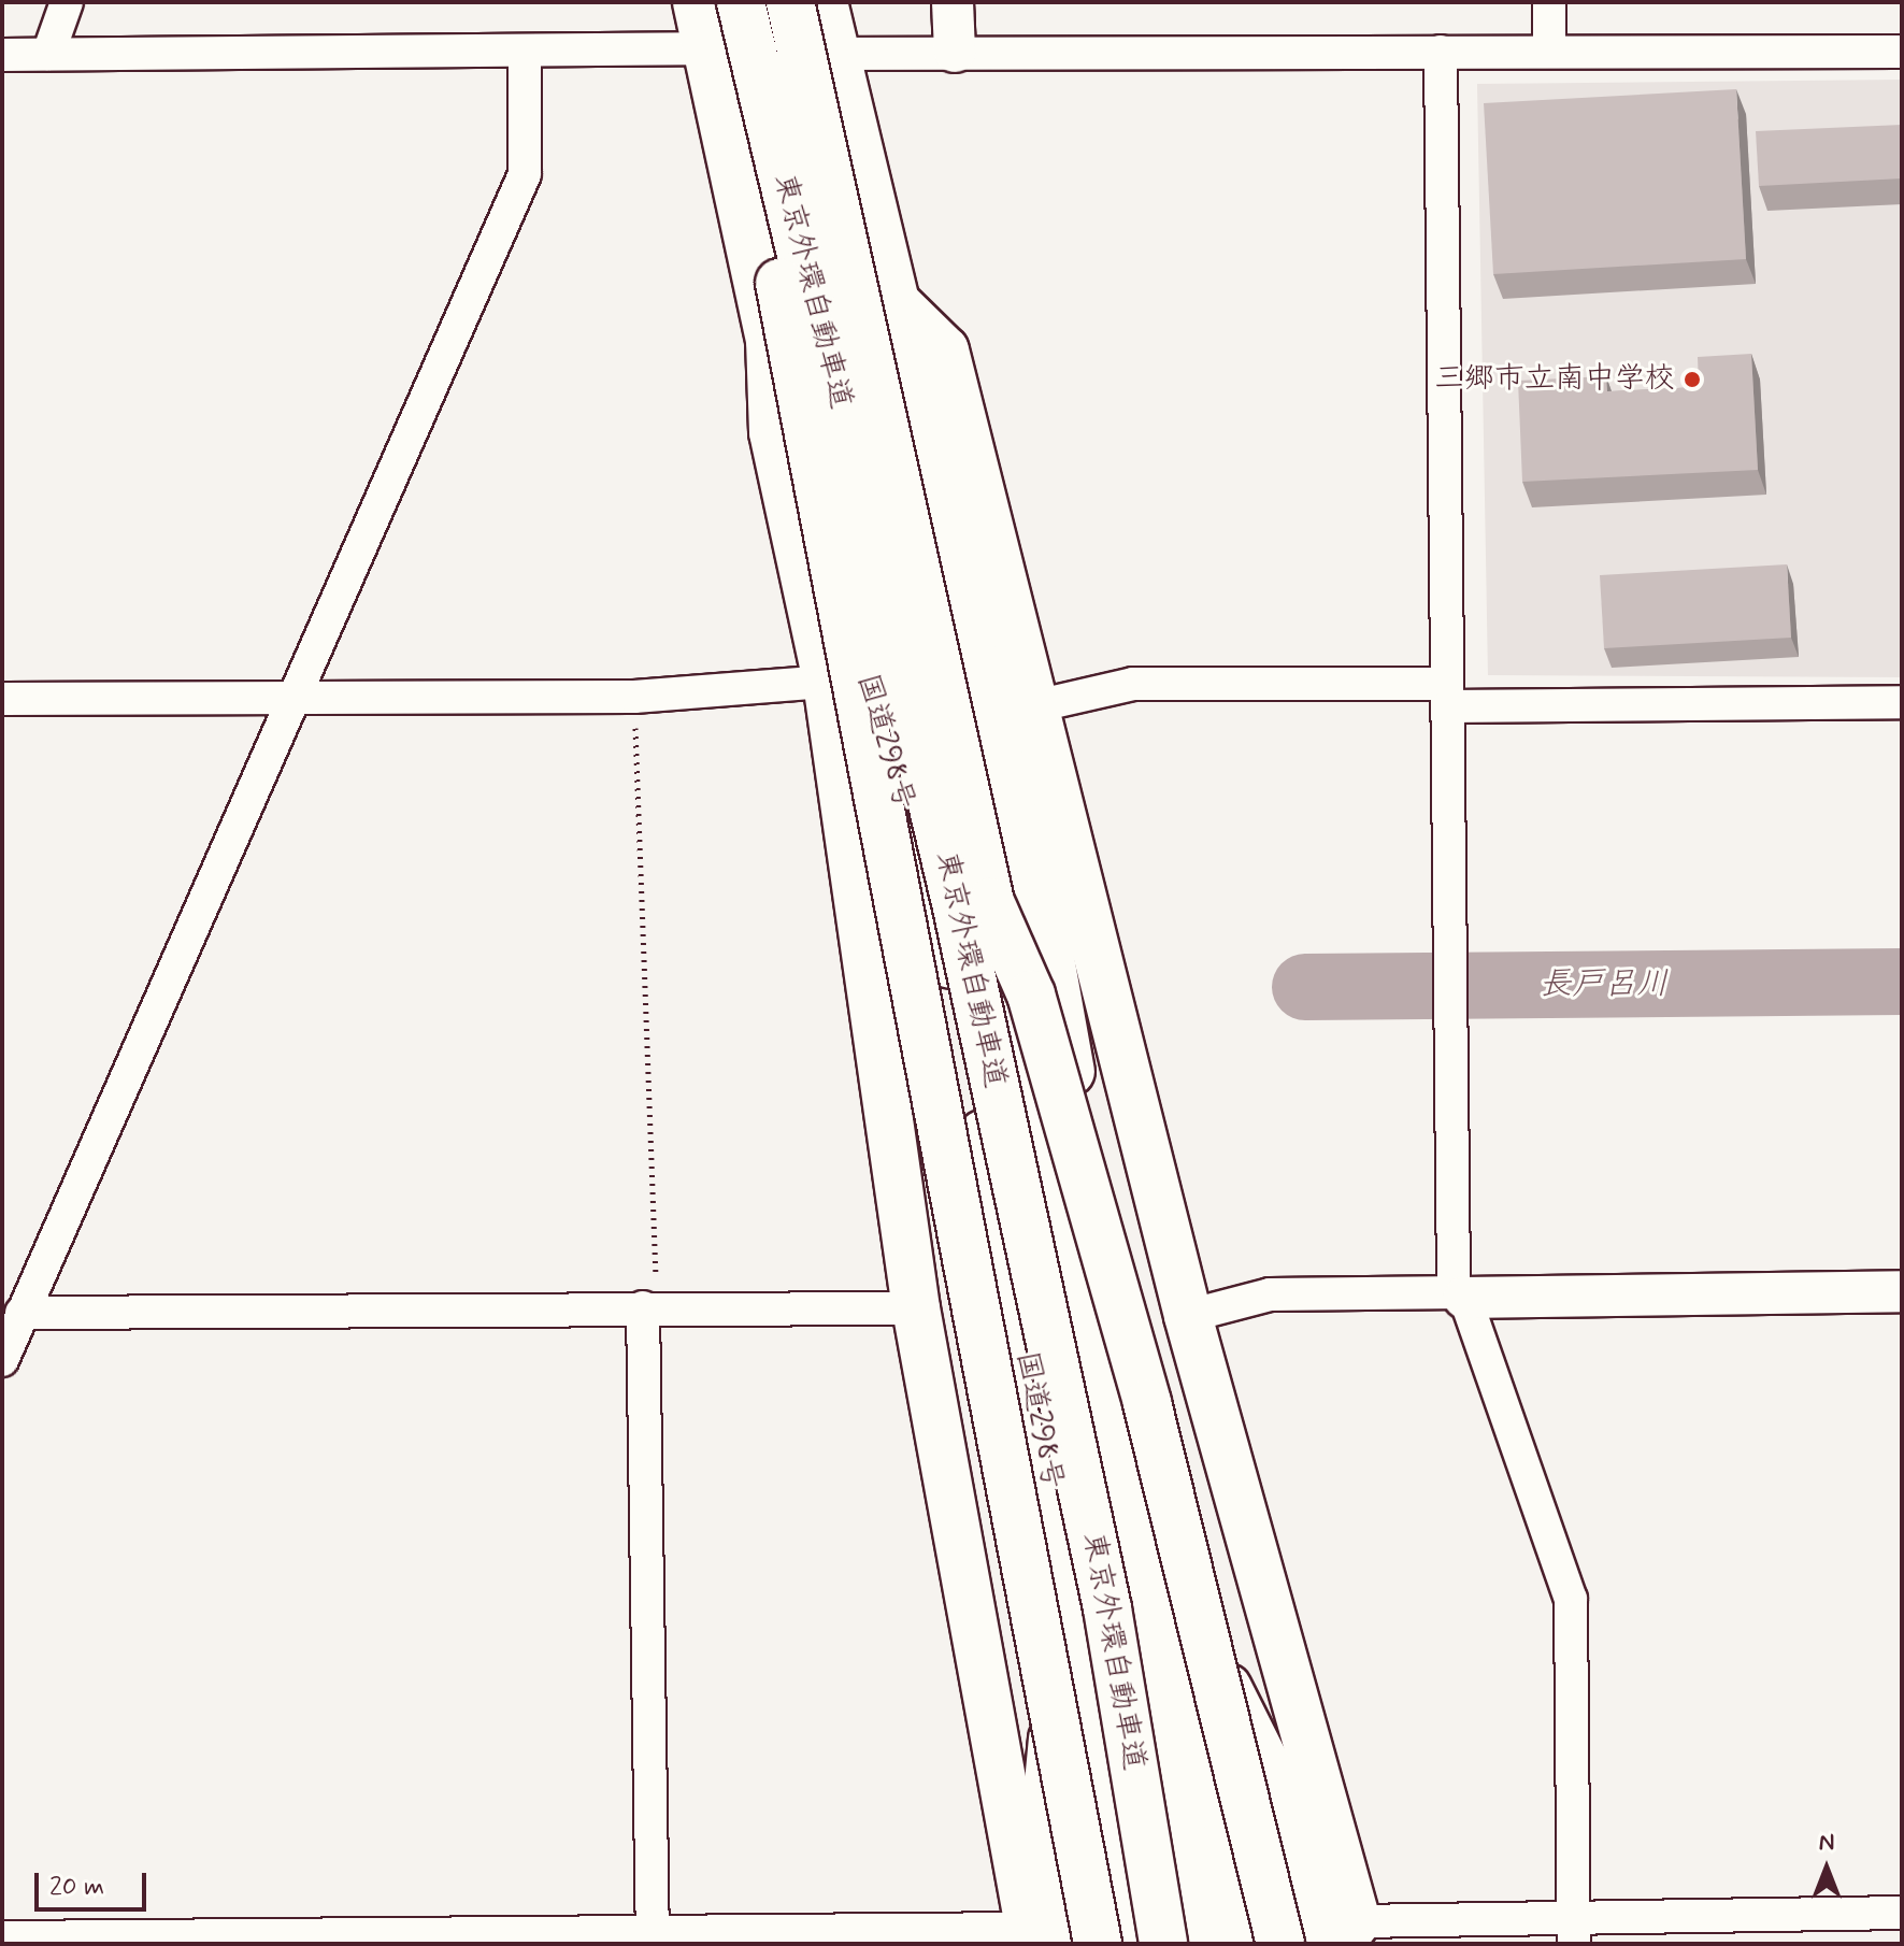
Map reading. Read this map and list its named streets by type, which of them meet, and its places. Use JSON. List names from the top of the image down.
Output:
{
  "streets": {
    "highway": ["東京外環自動車道", "国道298号"]
  },
  "water": ["長戸呂川"],
  "places": ["三郷市立南中学校"],
  "scale_bar": "20 m",
  "north": "top"
}
